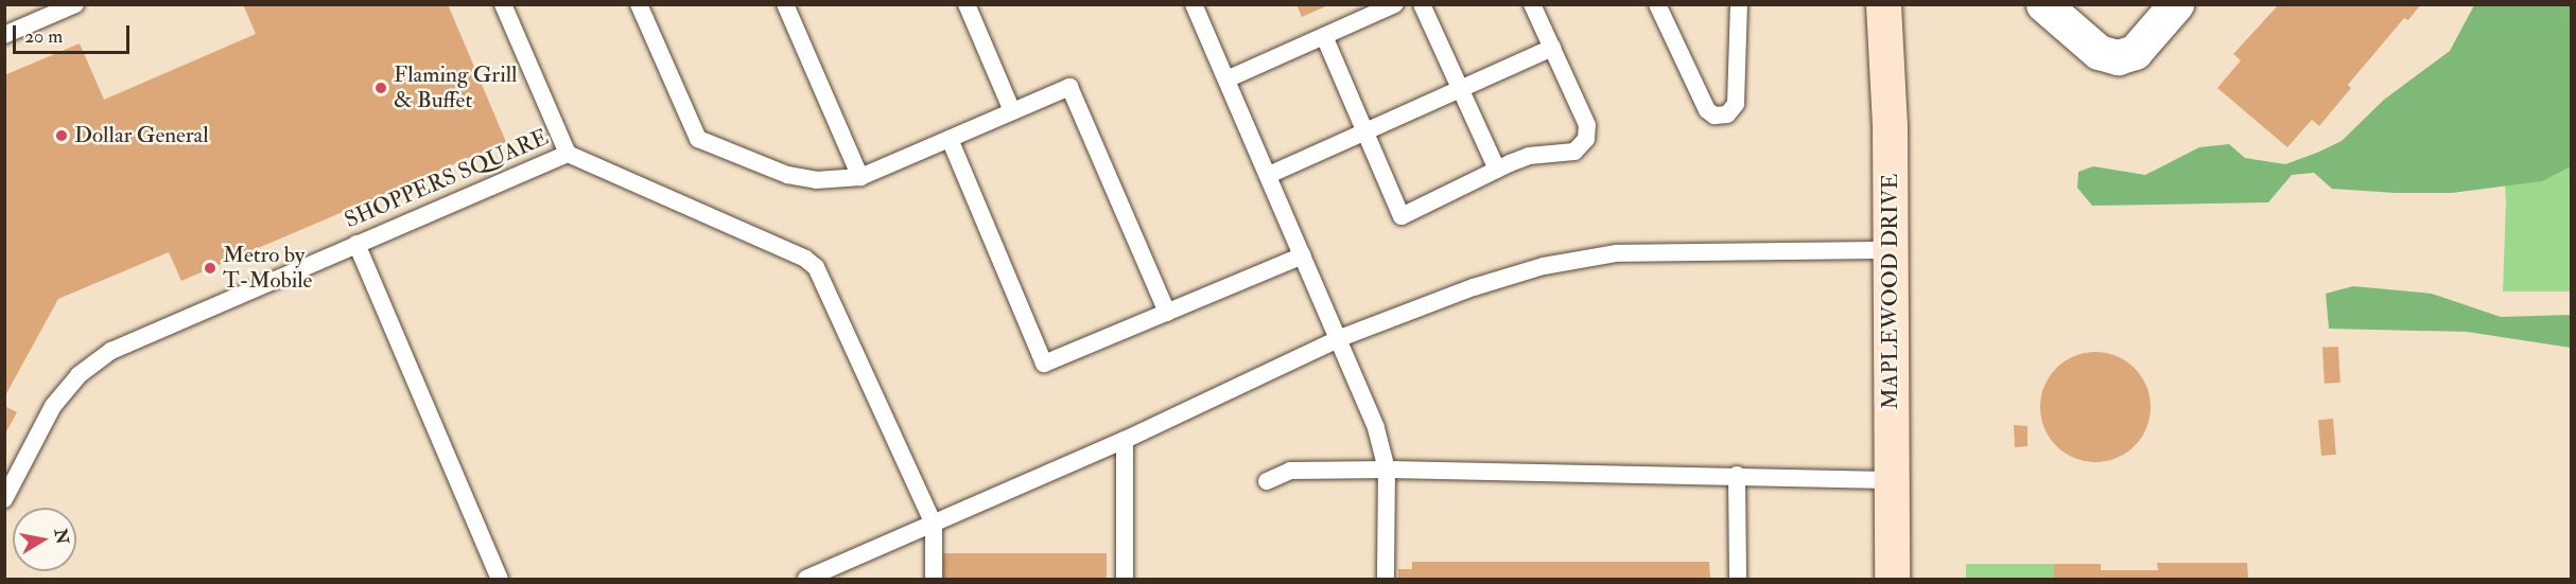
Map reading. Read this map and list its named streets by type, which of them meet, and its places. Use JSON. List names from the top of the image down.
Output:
{
  "streets": {
    "street": ["MAPLEWOOD DRIVE"],
    "lane": ["SHOPPERS SQUARE"]
  },
  "places": ["Flaming Grill & Buffet", "Dollar General", "Metro by T-Mobile"],
  "scale_bar": "20 m",
  "north": "right"
}
